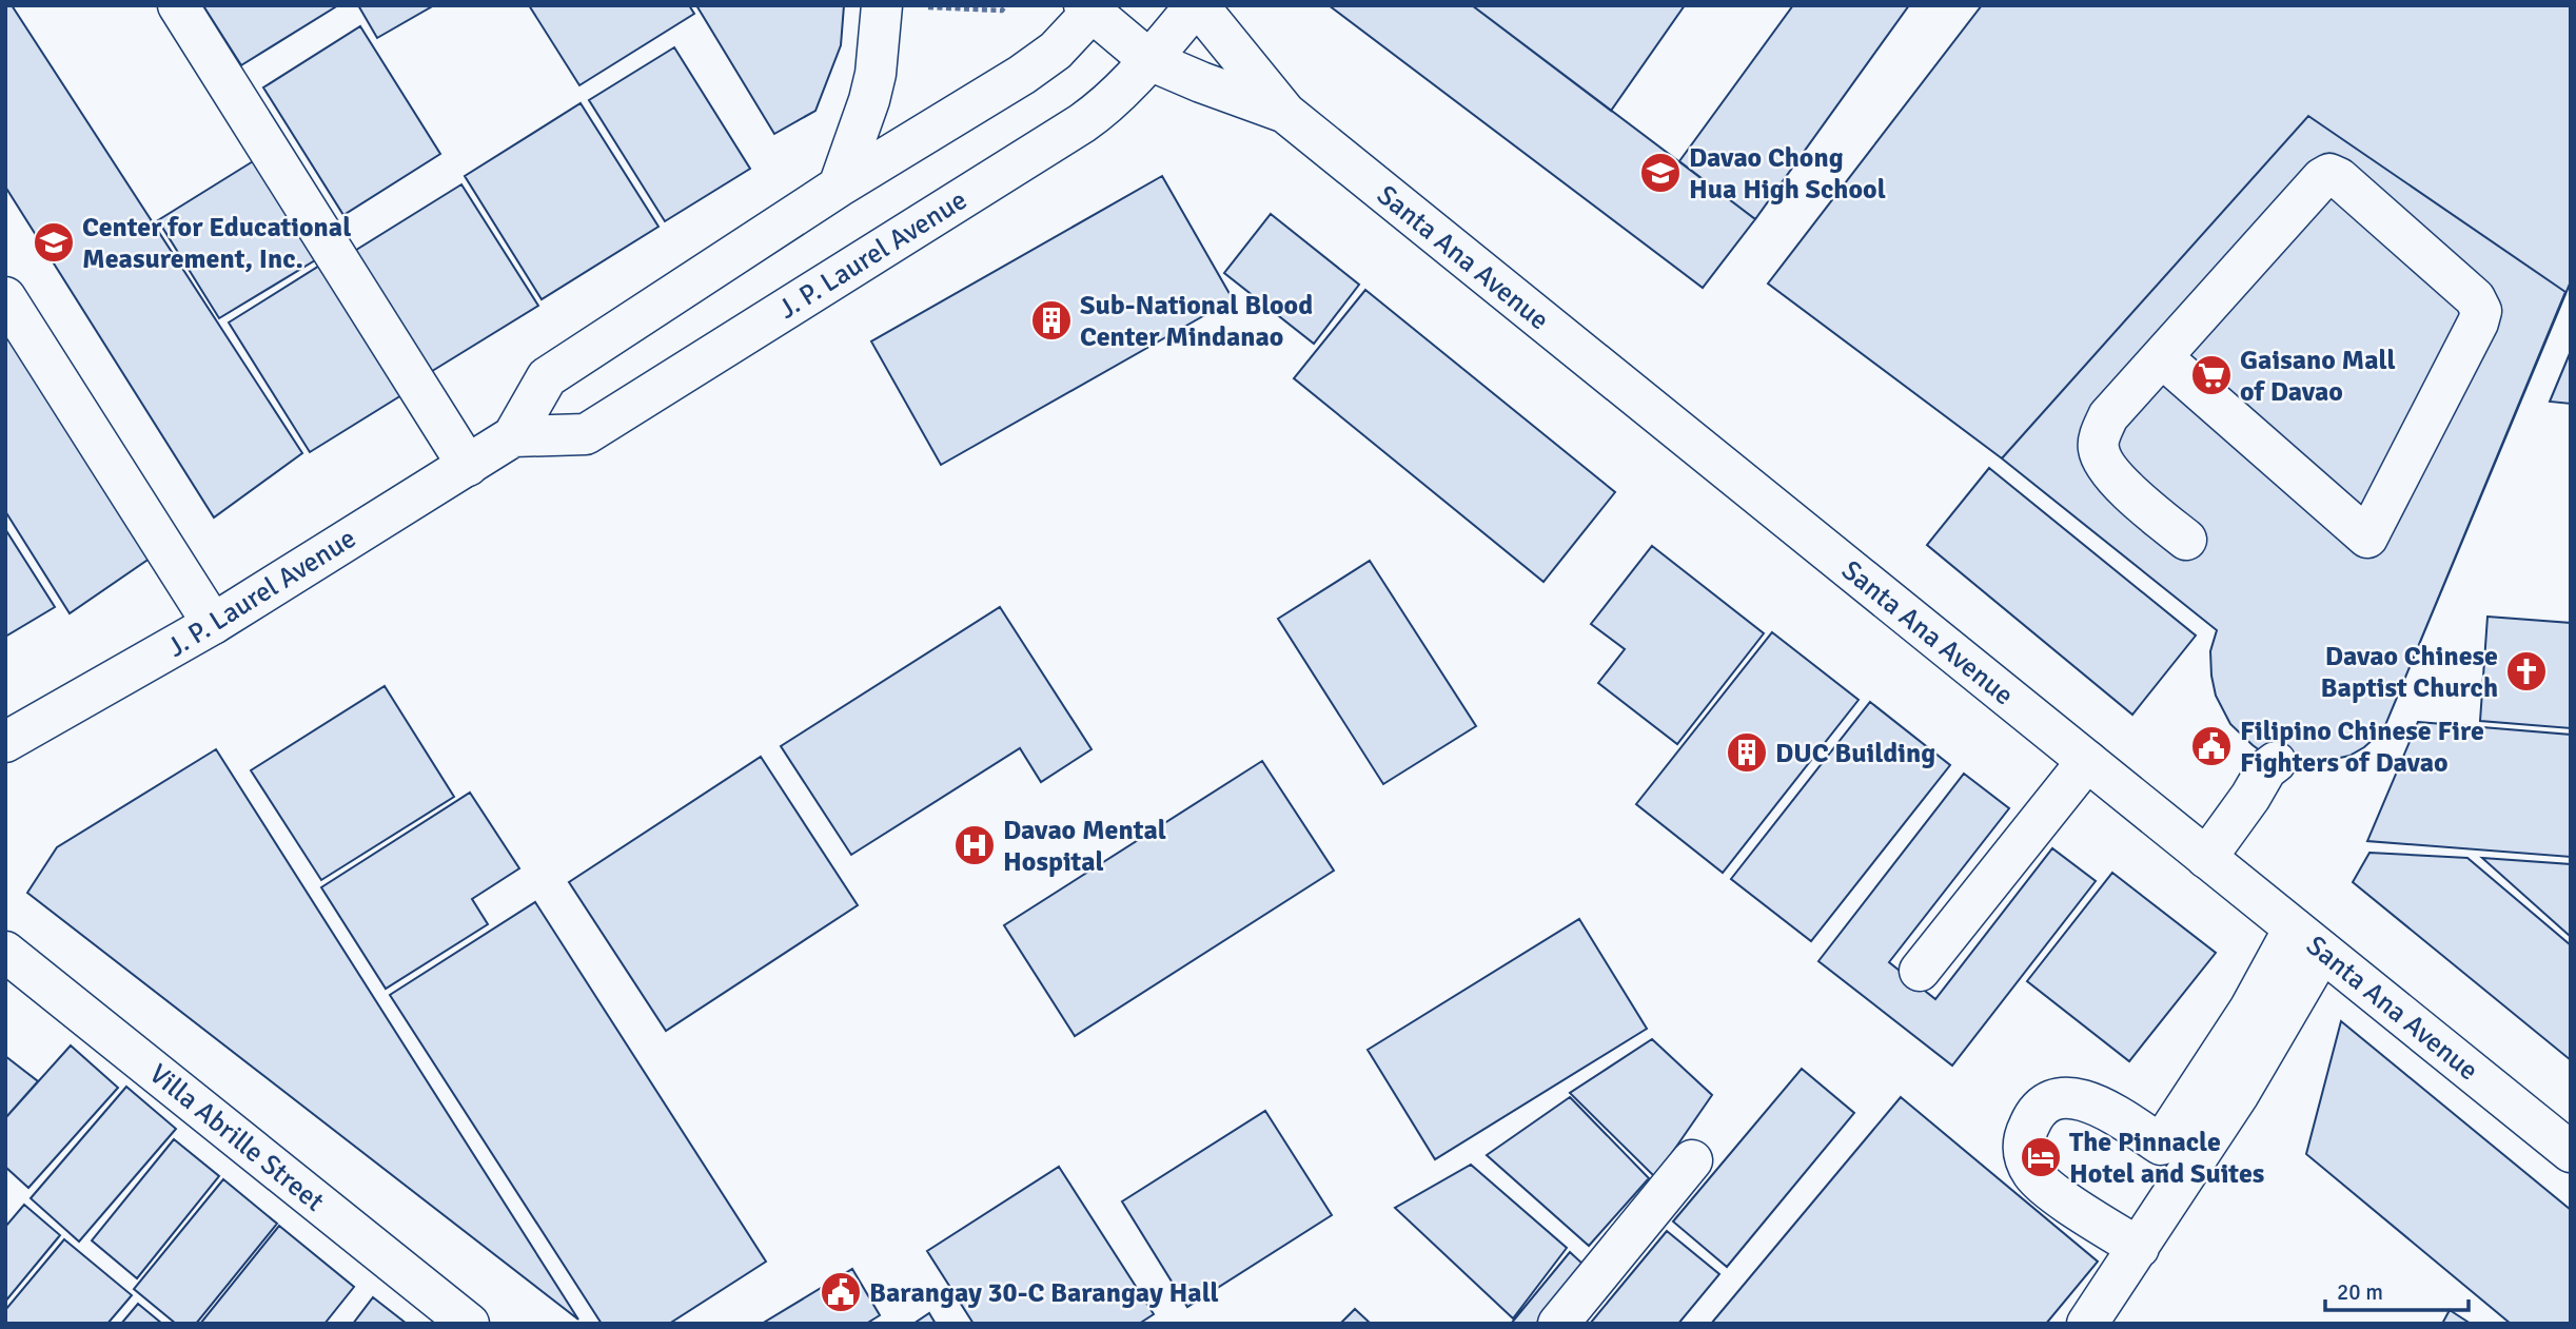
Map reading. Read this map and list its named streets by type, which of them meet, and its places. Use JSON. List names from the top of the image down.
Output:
{
  "streets": {
    "main road": ["J. P. Laurel Avenue", "Santa Ana Avenue", "Villa Abrille Street"]
  },
  "crossings": [
    ["J. P. Laurel Avenue", "Santa Ana Avenue"]
  ],
  "places": {
    "school or university": ["Davao Chong Hua High School", "Center for Educational Measurement, Inc."],
    "building": ["Sub-National Blood Center Mindanao", "DUC Building"],
    "supermarket": ["Gaisano Mall of Davao"],
    "church": ["Davao Chinese Baptist Church"],
    "public building": ["Filipino Chinese Fire Fighters of Davao", "Barangay 30-C Barangay Hall"],
    "hospital": ["Davao Mental Hospital"],
    "hotel": ["The Pinnacle Hotel and Suites"]
  },
  "scale_bar": "20 m"
}
